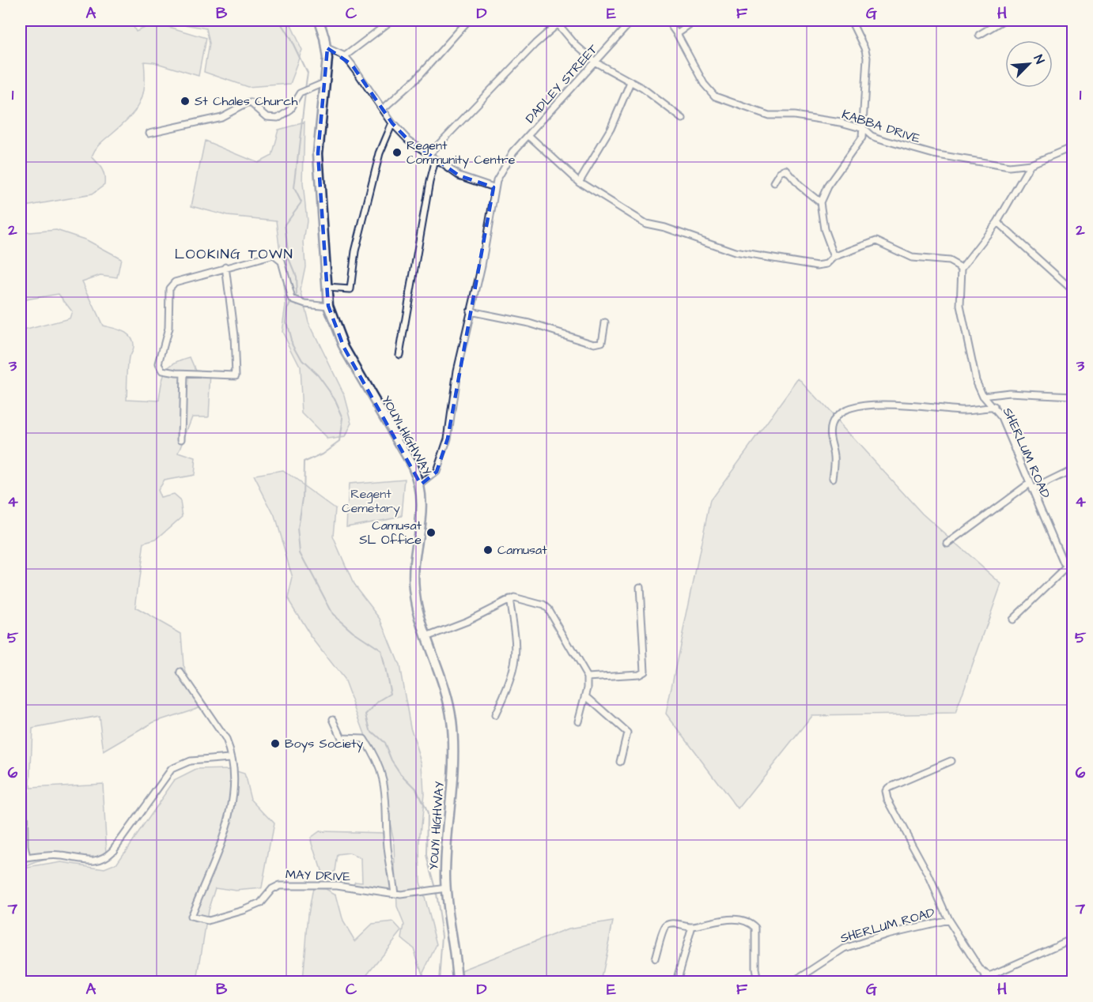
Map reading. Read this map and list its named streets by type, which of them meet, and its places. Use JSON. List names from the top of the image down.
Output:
{
  "streets": {
    "main road": ["YOUYI HIGHWAY"],
    "street": [
      "DADLEY STREET",
      "KABBA DRIVE",
      "SHERLUM ROAD",
      "MAY DRIVE"
    ]
  },
  "crossings": [
    ["DADLEY STREET", "YOUYI HIGHWAY"],
    ["YOUYI HIGHWAY", "MAY DRIVE"]
  ],
  "districts": ["LOOKING TOWN"],
  "parks": ["Regent Cemetary"],
  "places": [
    "St Chales Church",
    "Regent Community Centre",
    "Camusat SL Office",
    "Camusat",
    "Boys Society"
  ],
  "north": "top right",
  "grid": {
    "columns": [
      "A",
      "B",
      "C",
      "D",
      "E",
      "F",
      "G",
      "H"
    ],
    "rows": [
      "1",
      "2",
      "3",
      "4",
      "5",
      "6",
      "7"
    ]
  }
}
